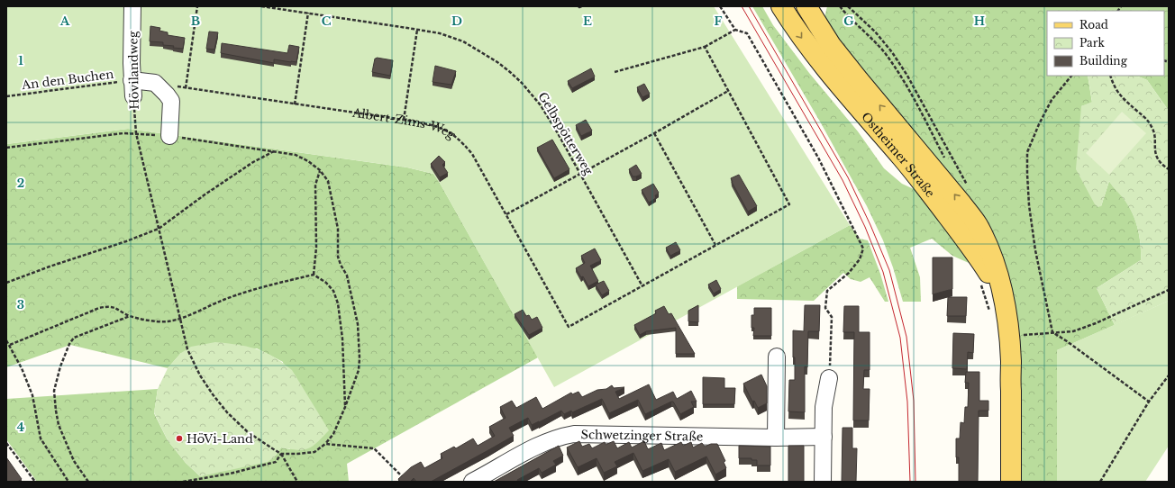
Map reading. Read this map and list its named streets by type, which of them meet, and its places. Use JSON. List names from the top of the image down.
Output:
{
  "streets": {
    "main road": ["Ostheimer Straße"],
    "street": ["Hövilandweg", "Schwetzinger Straße"],
    "path": ["An den Buchen", "Albert-Zims-Weg", "Gelbspötterweg"]
  },
  "crossings": [
    ["Hövilandweg", "An den Buchen"],
    ["Albert-Zims-Weg", "Gelbspötterweg"]
  ],
  "places": ["HöVi-Land"],
  "legend": ["Road", "Park", "Building"],
  "grid": {
    "columns": [
      "A",
      "B",
      "C",
      "D",
      "E",
      "F",
      "G",
      "H"
    ],
    "rows": [
      "1",
      "2",
      "3",
      "4"
    ]
  }
}
